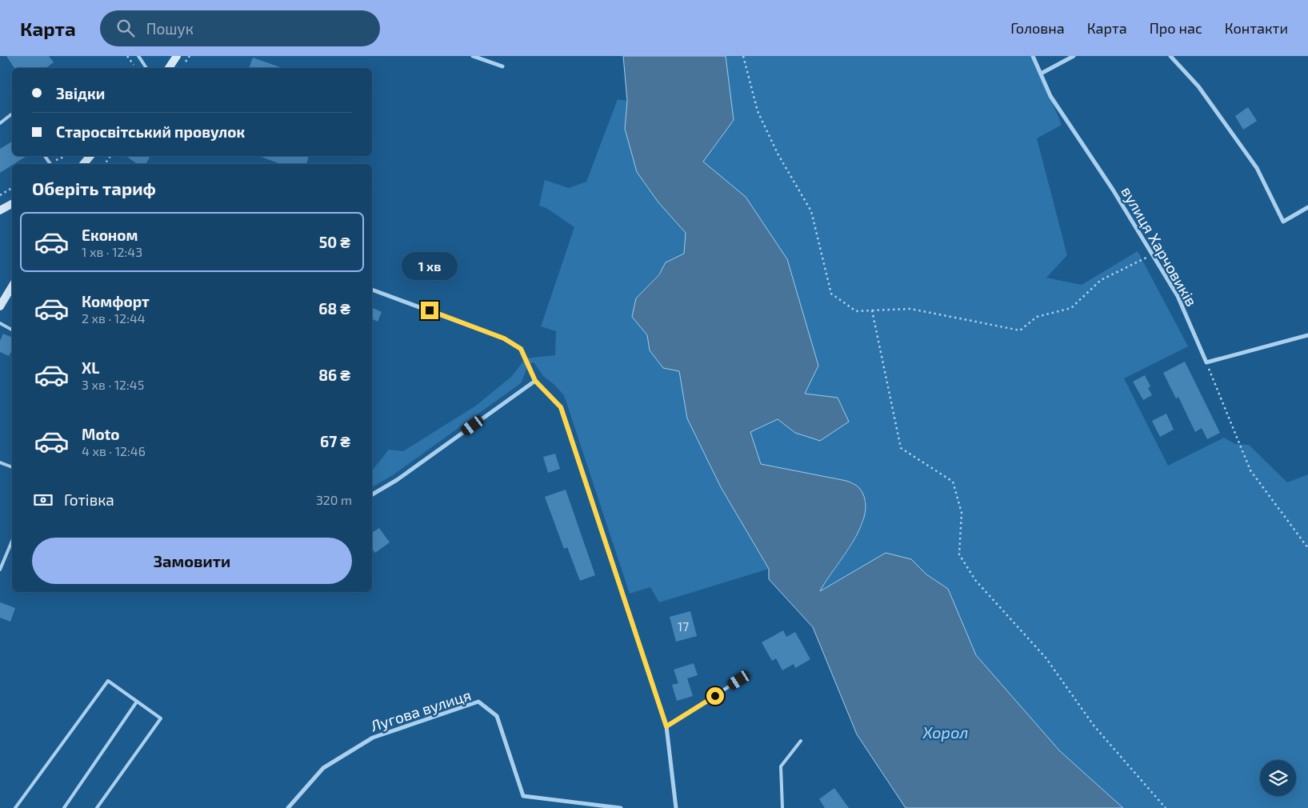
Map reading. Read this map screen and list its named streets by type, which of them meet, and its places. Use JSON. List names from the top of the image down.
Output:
{
  "streets": {
    "street": ["вулиця Харчовиків", "Лугова вулиця"]
  },
  "water": ["Хорол"],
  "house_numbers": ["17"],
  "page": {
    "header": "Карта",
    "search": "Пошук",
    "nav": [
      "Головна",
      "Карта",
      "Про нас",
      "Контакти"
    ],
    "banner": ["Звідки", "Старосвітський провулок"],
    "heading": "Оберіть тариф",
    "list": [
      {
        "name": "Економ",
        "note": "1 хв · 12:43",
        "value": "50 ₴"
      },
      {
        "name": "Комфорт",
        "note": "2 хв · 12:44",
        "value": "68 ₴"
      },
      {
        "name": "XL",
        "note": "3 хв · 12:45",
        "value": "86 ₴"
      },
      {
        "name": "Moto",
        "note": "4 хв · 12:46",
        "value": "67 ₴"
      }
    ],
    "bubble": "1 хв",
    "pay": ["Готівка", "320 m"],
    "buttons": "Замовити"
  }
}
